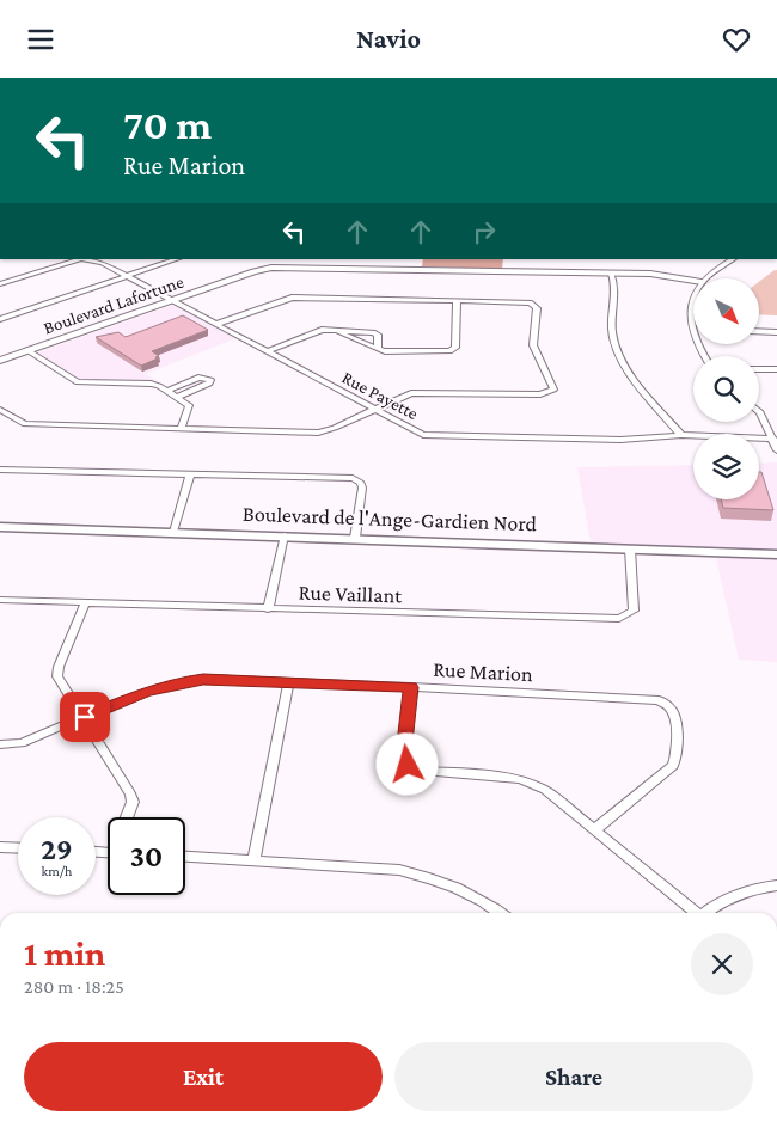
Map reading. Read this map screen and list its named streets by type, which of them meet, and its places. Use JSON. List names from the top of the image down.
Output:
{
  "streets": {
    "main road": ["Boulevard de l'Ange-Gardien Nord"],
    "street": [
      "Boulevard Lafortune",
      "Rue Payette",
      "Rue Vaillant",
      "Rue Marion"
    ]
  },
  "crossings": [
    ["Boulevard Lafortune", "Rue Payette"],
    ["Boulevard de l'Ange-Gardien Nord", "Rue Vaillant"]
  ],
  "north": "bottom right",
  "page": {
    "header": "Navio",
    "turn": ["70 m", "Rue Marion"],
    "speed": "29 km/h",
    "limit": "30",
    "heading": ["1 min", "280 m · 18:25"],
    "buttons": ["Exit", "Share"]
  }
}
